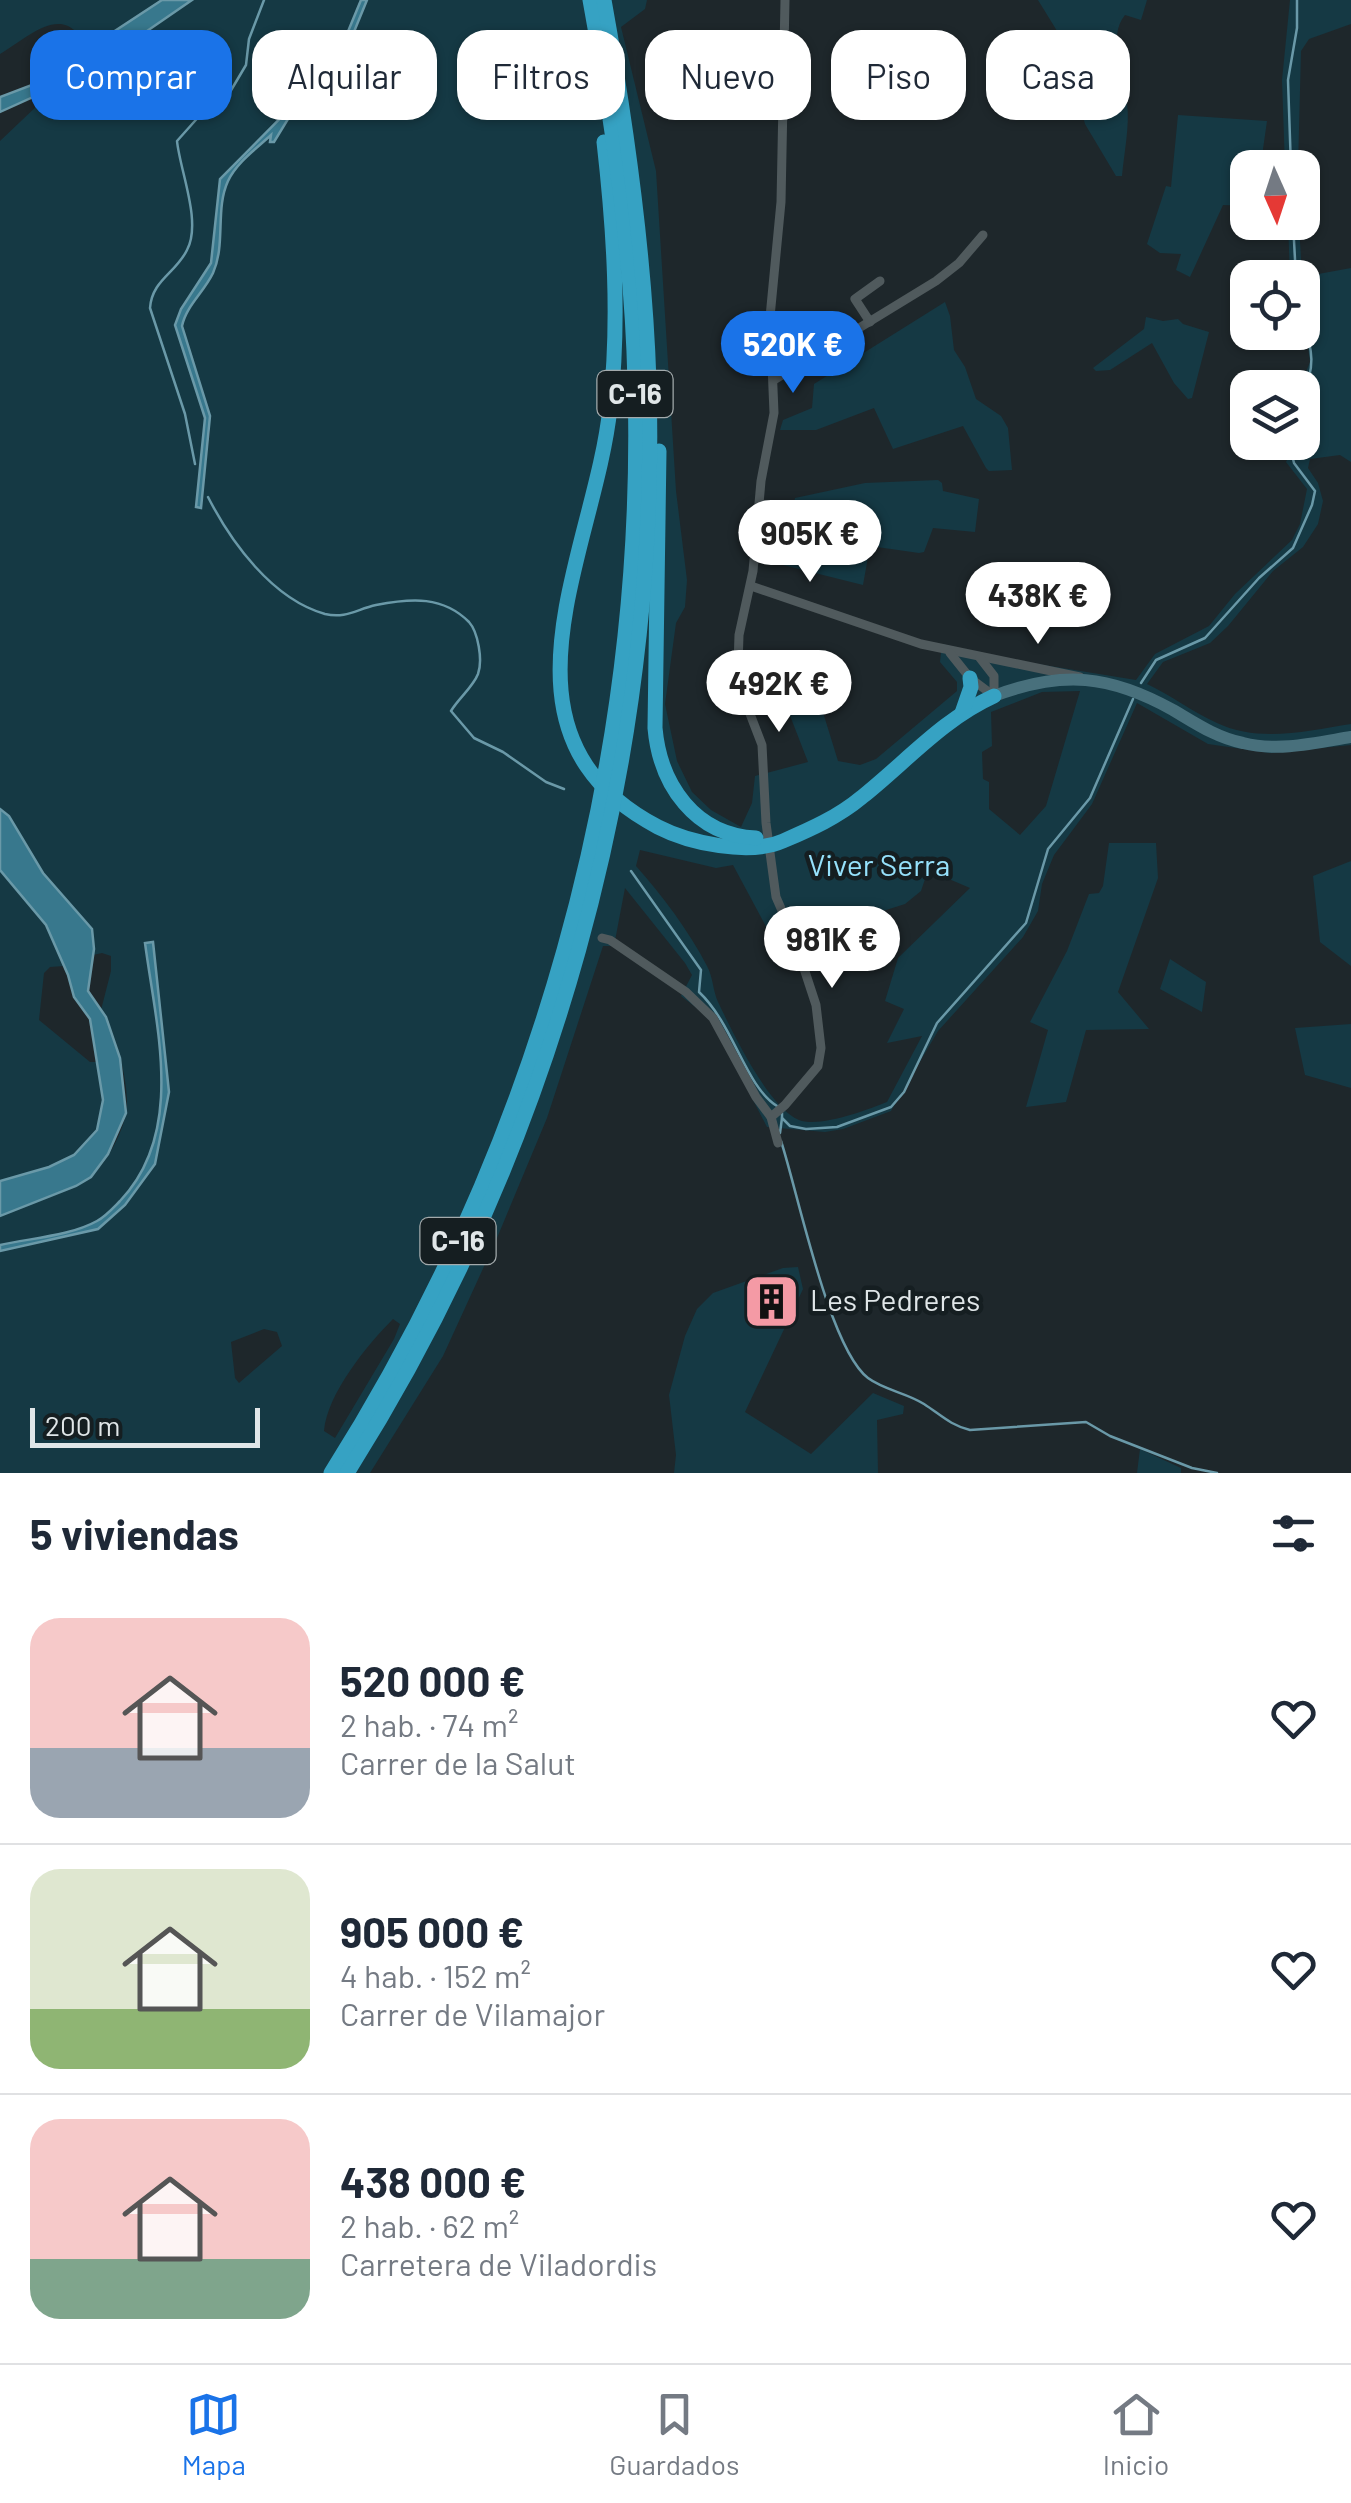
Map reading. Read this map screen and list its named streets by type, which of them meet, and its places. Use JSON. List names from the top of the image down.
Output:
{
  "streets": {
    "highway": ["C-16"]
  },
  "parks": ["Viver Serra"],
  "places": {
    "building": ["Les Pedreres"]
  },
  "scale_bar": "200 m",
  "north": "bottom",
  "page": {
    "chip": [
      "Comprar",
      "Alquilar",
      "Filtros",
      "Nuevo",
      "Piso",
      "Casa"
    ],
    "price": [
      "520K €",
      "905K €",
      "438K €",
      "492K €",
      "981K €"
    ],
    "scale": "200 m",
    "heading": "5 viviendas",
    "list": [
      {
        "name": "520 000 €",
        "note": "2 hab. · 74 m² · Carrer de la Salut"
      },
      {
        "name": "905 000 €",
        "note": "4 hab. · 152 m² · Carrer de Vilamajor"
      },
      {
        "name": "438 000 €",
        "note": "2 hab. · 62 m² · Carretera de Viladordis"
      }
    ],
    "tabs": ["Mapa", "Guardados", "Inicio"]
  }
}
